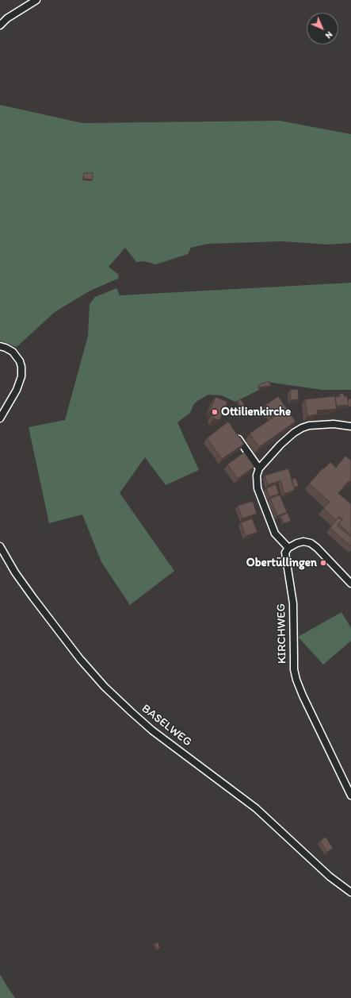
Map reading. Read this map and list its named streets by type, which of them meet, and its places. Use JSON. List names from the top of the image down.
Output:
{
  "streets": {
    "street": ["KIRCHWEG", "BASELWEG"]
  },
  "places": ["Ottilienkirche", "Obertüllingen"],
  "north": "bottom right"
}
